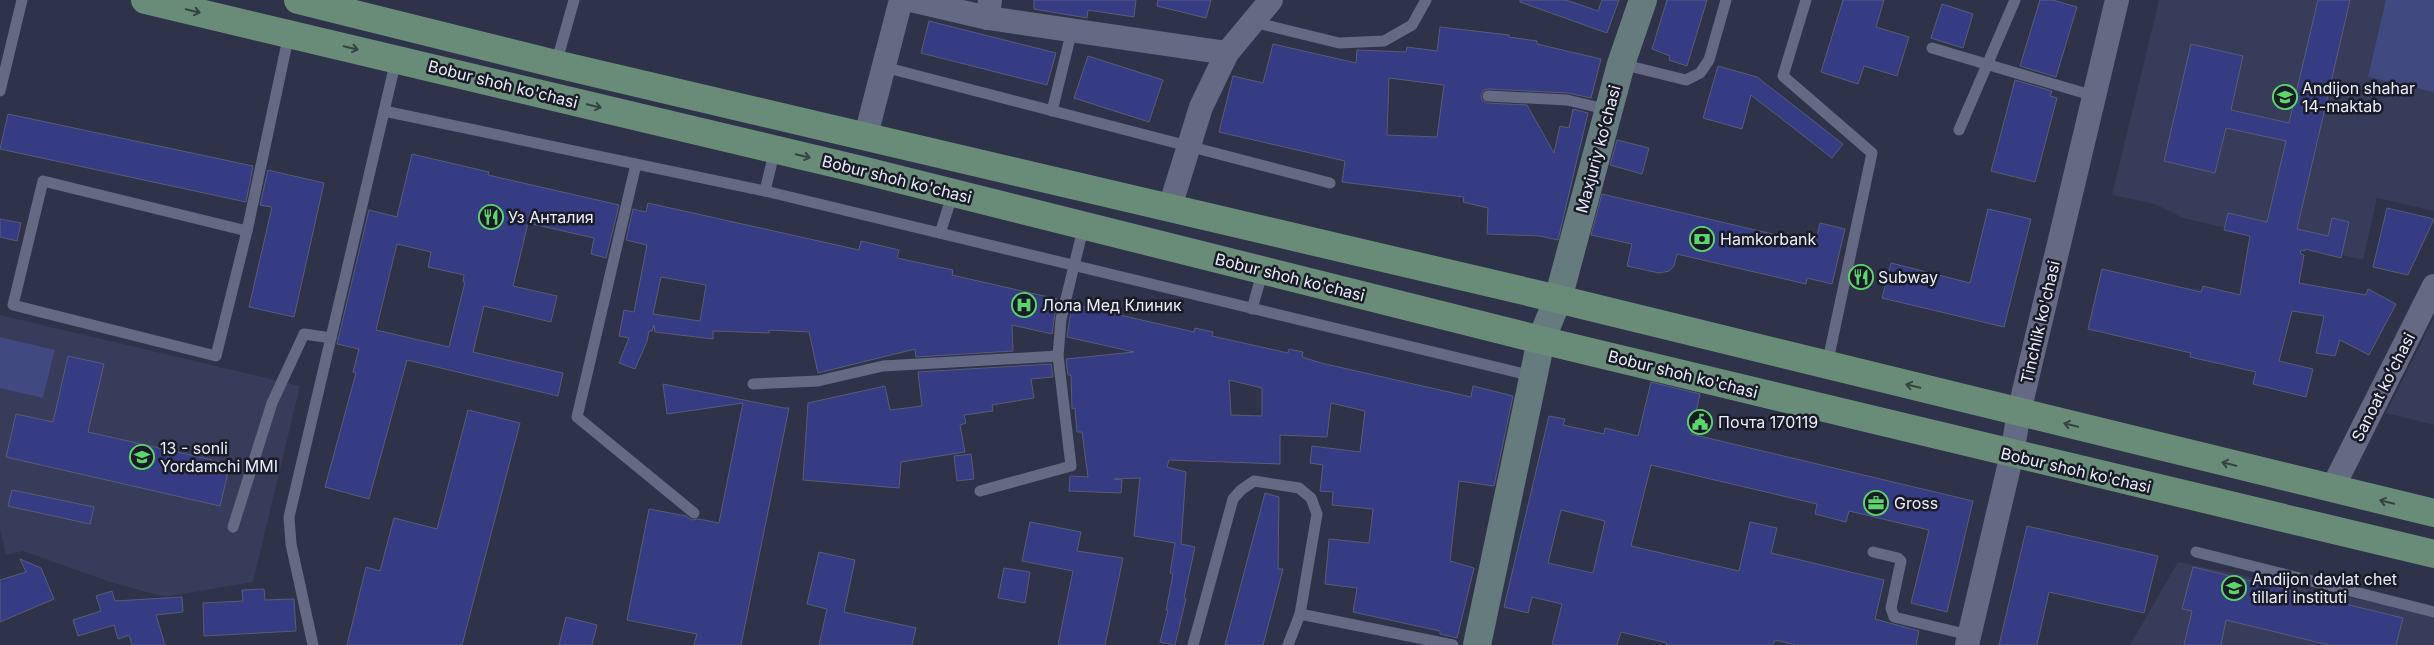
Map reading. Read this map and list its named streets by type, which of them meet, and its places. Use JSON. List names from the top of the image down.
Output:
{
  "streets": {
    "main road": ["Bobur shoh ko'chasi"],
    "street": ["Maxjuriy koʻchasi", "Tinchlik ko'chasi", "Sanoat koʻchasi"]
  },
  "crossings": [
    ["Bobur shoh ko'chasi", "Maxjuriy koʻchasi"],
    ["Bobur shoh ko'chasi", "Tinchlik ko'chasi"],
    ["Bobur shoh ko'chasi", "Sanoat koʻchasi"]
  ],
  "places": {
    "school or university": ["Andijon shahar 14-maktab", "13 - sonli Yordamchi MMI", "Andijon davlat chet tillari instituti"],
    "restaurant": ["Уз Анталия", "Subway"],
    "bank": ["Hamkorbank"],
    "hospital": ["Лола Мед Клиник"],
    "public building": ["Почта 170119"],
    "office": ["Gross"]
  }
}
